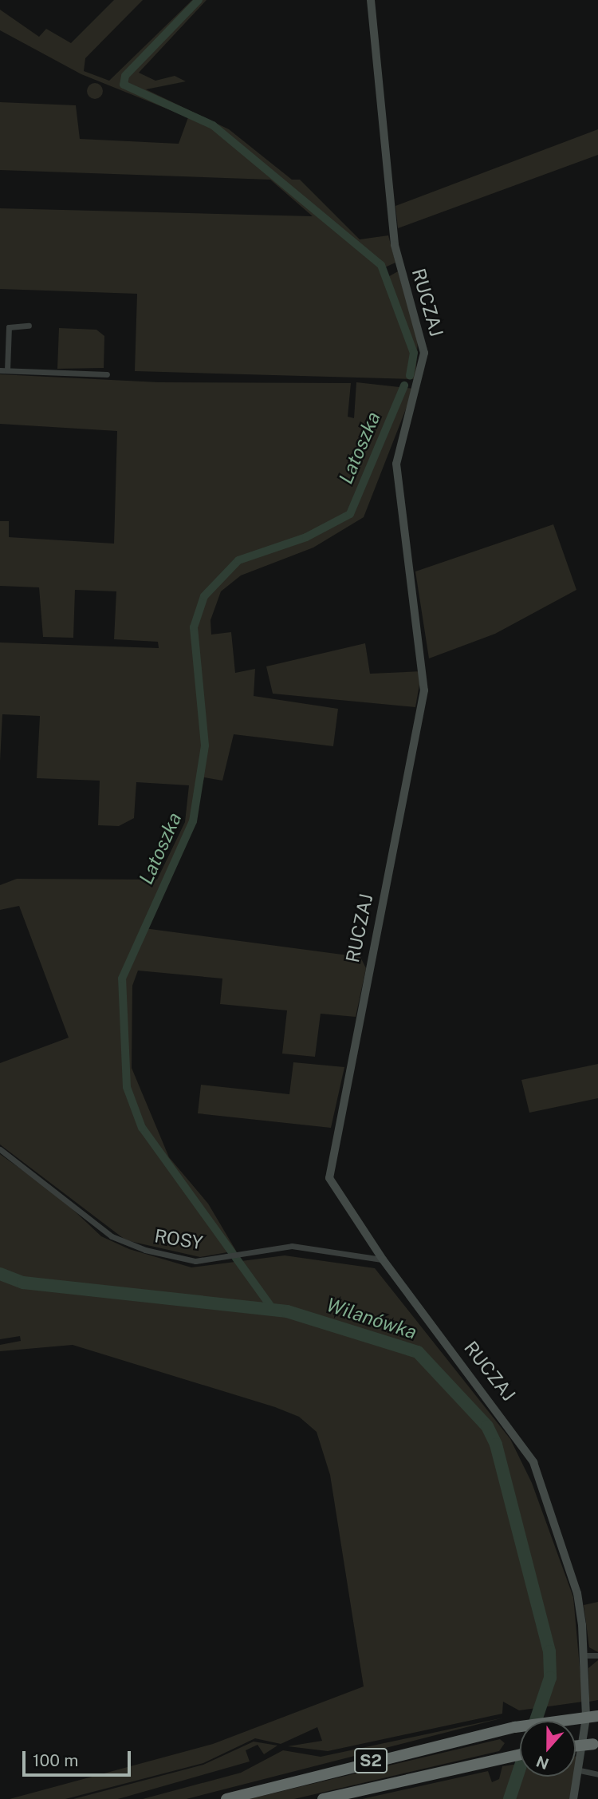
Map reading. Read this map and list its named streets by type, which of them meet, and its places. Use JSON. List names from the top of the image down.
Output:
{
  "streets": {
    "highway": ["S2"],
    "street": ["RUCZAJ", "ROSY"]
  },
  "crossings": [
    ["RUCZAJ", "ROSY"]
  ],
  "water": ["Latoszka", "Wilanówka"],
  "scale_bar": "100 m",
  "north": "bottom"
}
